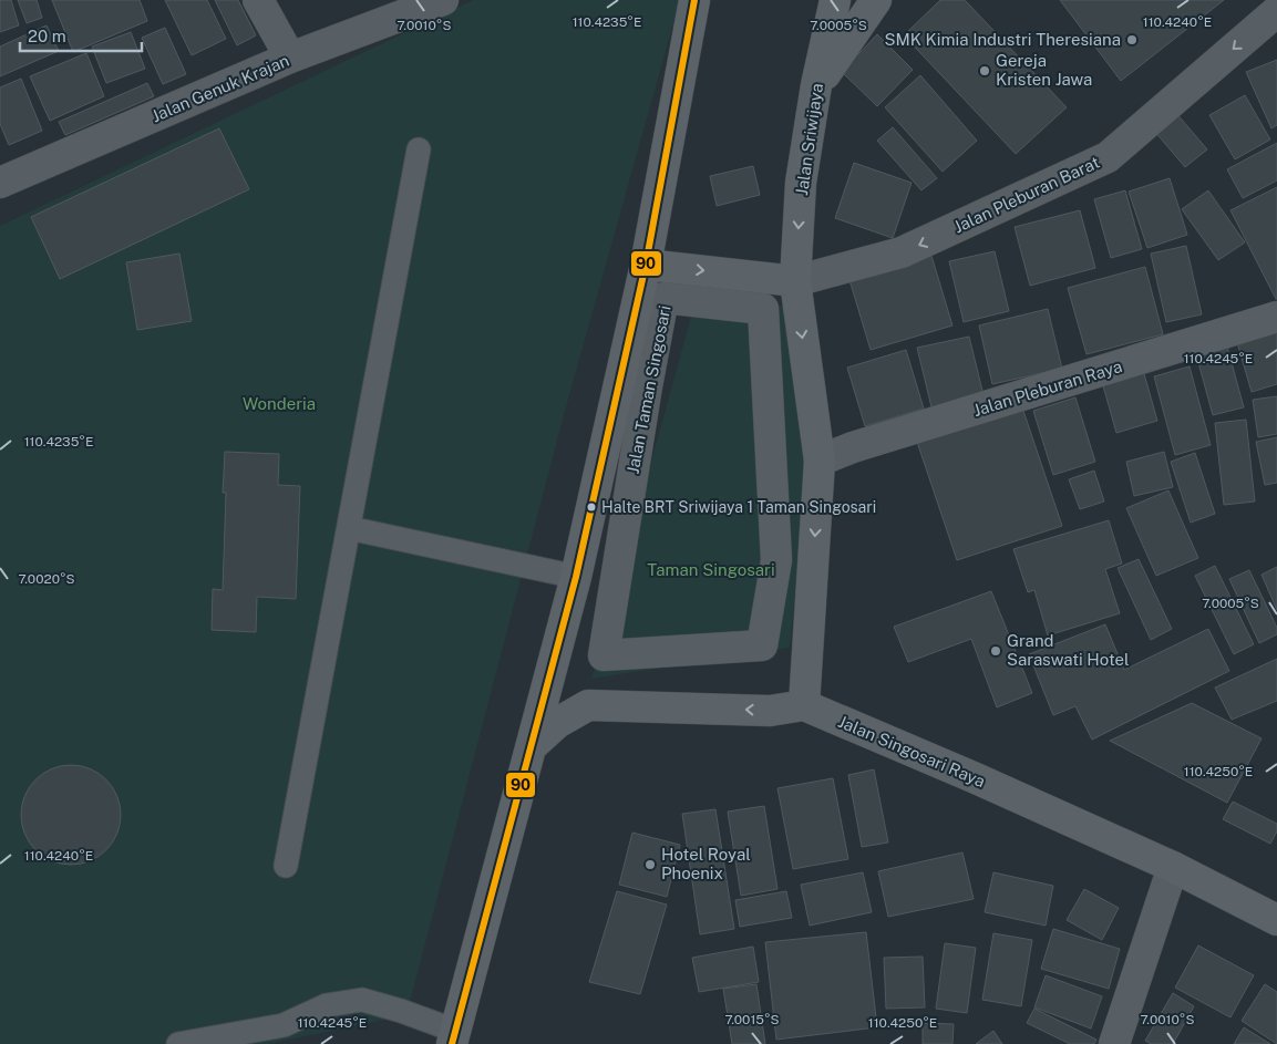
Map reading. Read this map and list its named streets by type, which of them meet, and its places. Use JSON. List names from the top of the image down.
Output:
{
  "streets": {
    "main road": ["Jalan Sriwijaya", "Jalan Singosari Raya"],
    "street": [
      "Jalan Genuk Krajan",
      "Jalan Pleburan Barat",
      "Jalan Pleburan Raya",
      "Jalan Taman Singosari"
    ]
  },
  "crossings": [
    ["Jalan Sriwijaya", "Jalan Pleburan Barat"]
  ],
  "one_way": ["Jalan Pleburan Barat"],
  "parks": ["Wonderia", "Taman Singosari"],
  "places": [
    "SMK Kimia Industri Theresiana",
    "Gereja Kristen Jawa",
    "Halte BRT Sriwijaya 1 Taman Singosari",
    "Grand Saraswati Hotel",
    "Hotel Royal Phoenix"
  ],
  "lines": ["transit line 90"],
  "scale_bar": "20 m",
  "coordinates": [
    "110.4235°E",
    "110.4240°E",
    "7.0010°S",
    "7.0005°S",
    "110.4245°E",
    "7.0020°S",
    "110.4250°E",
    "7.0015°S"
  ]
}
